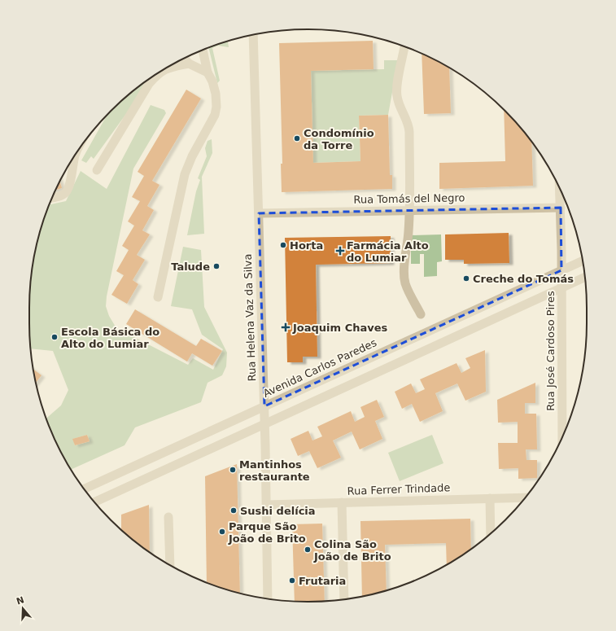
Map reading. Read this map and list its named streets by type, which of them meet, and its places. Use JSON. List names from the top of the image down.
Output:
{
  "streets": {
    "street": [
      "Rua Tomás del Negro",
      "Rua Helena Vaz da Silva",
      "Rua José Cardoso Pires",
      "Avenida Carlos Paredes",
      "Rua Ferrer Trindade"
    ]
  },
  "crossings": [
    ["Rua Tomás del Negro", "Rua Helena Vaz da Silva"],
    ["Rua Tomás del Negro", "Rua José Cardoso Pires"],
    ["Rua Helena Vaz da Silva", "Avenida Carlos Paredes"],
    ["Rua Helena Vaz da Silva", "Rua Ferrer Trindade"],
    ["Rua José Cardoso Pires", "Avenida Carlos Paredes"]
  ],
  "places": {
    "other": [
      "Condomínio da Torre",
      "Horta",
      "Talude",
      "Creche do Tomás",
      "Escola Básica do Alto do Lumiar",
      "Mantinhos restaurante",
      "Sushi delícia",
      "Parque São João de Brito",
      "Colina São João de Brito",
      "Frutaria"
    ],
    "health": ["Farmácia Alto do Lumiar", "Joaquim Chaves"]
  },
  "north": "top"
}
